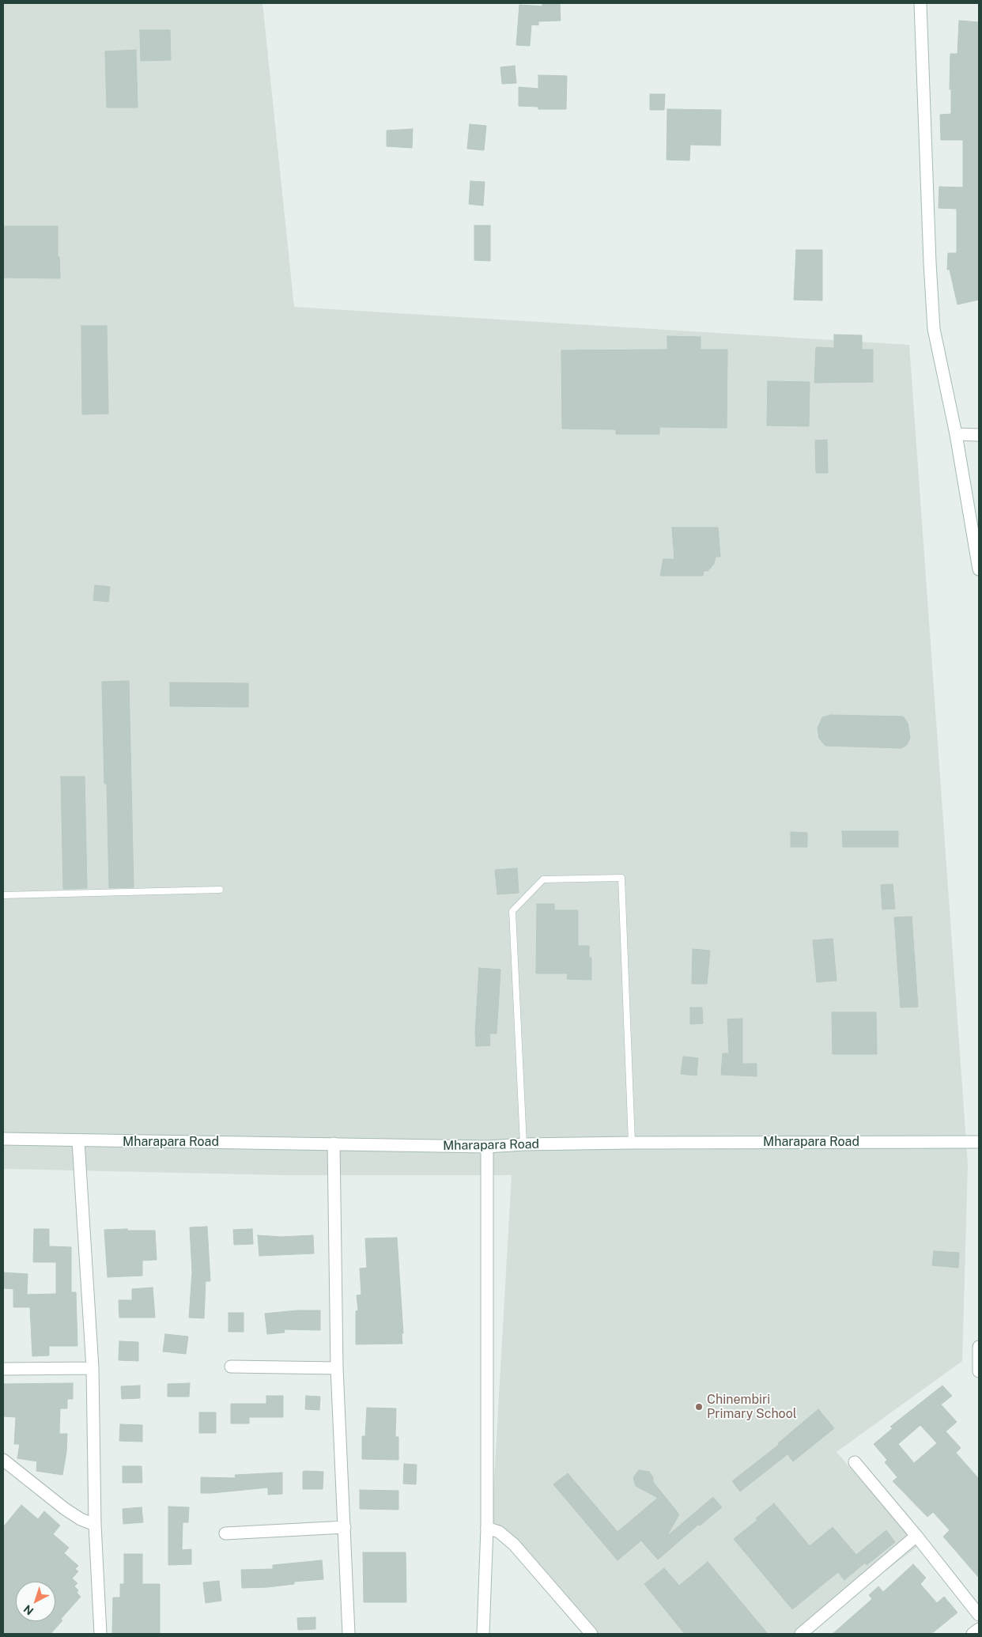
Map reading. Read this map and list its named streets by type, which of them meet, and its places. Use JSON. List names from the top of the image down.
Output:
{
  "streets": {
    "street": ["Mharapara Road"]
  },
  "places": ["Chinembiri Primary School"],
  "north": "bottom left"
}
